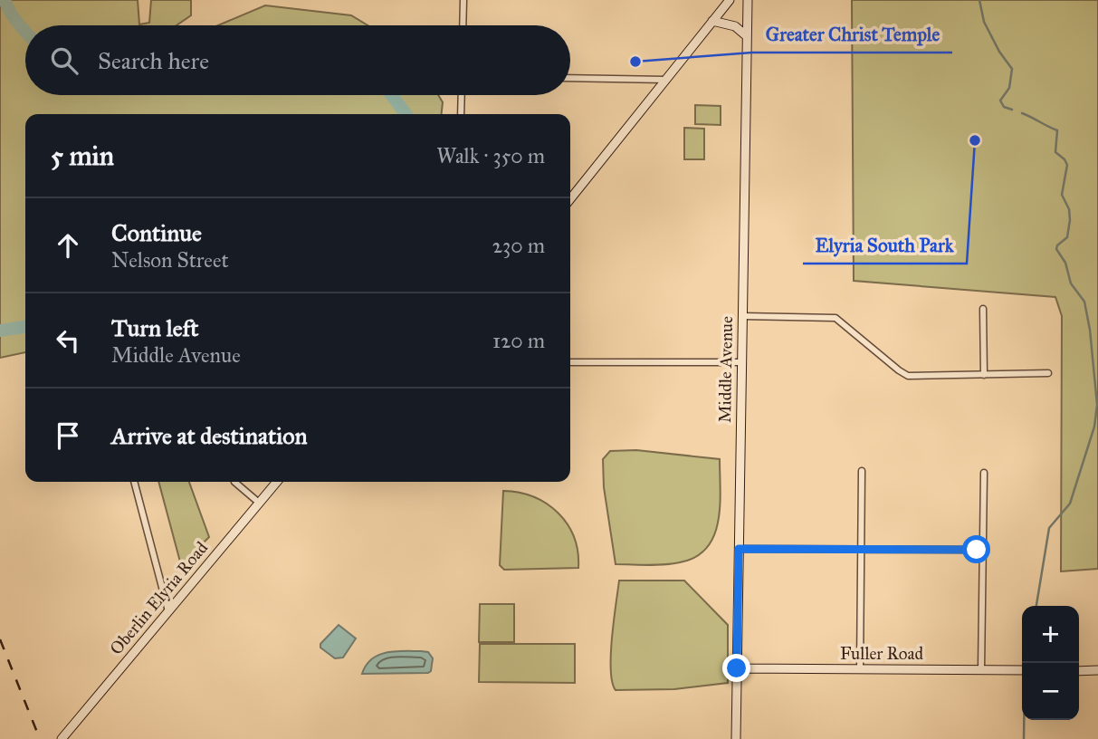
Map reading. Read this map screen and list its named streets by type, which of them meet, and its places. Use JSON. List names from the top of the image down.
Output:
{
  "streets": {
    "street": ["Middle Avenue", "Oberlin Elyria Road", "Fuller Road"]
  },
  "crossings": [
    ["Middle Avenue", "Fuller Road"]
  ],
  "places": ["Greater Christ Temple", "Elyria South Park"],
  "page": {
    "search": "Search here",
    "heading": ["5 min", "Walk · 350 m"],
    "list": [
      ["Continue", "Nelson Street", "230 m"],
      ["Turn left", "Middle Avenue", "120 m"],
      "Arrive at destination"
    ],
    "map_buttons": ["+", "−"]
  }
}
